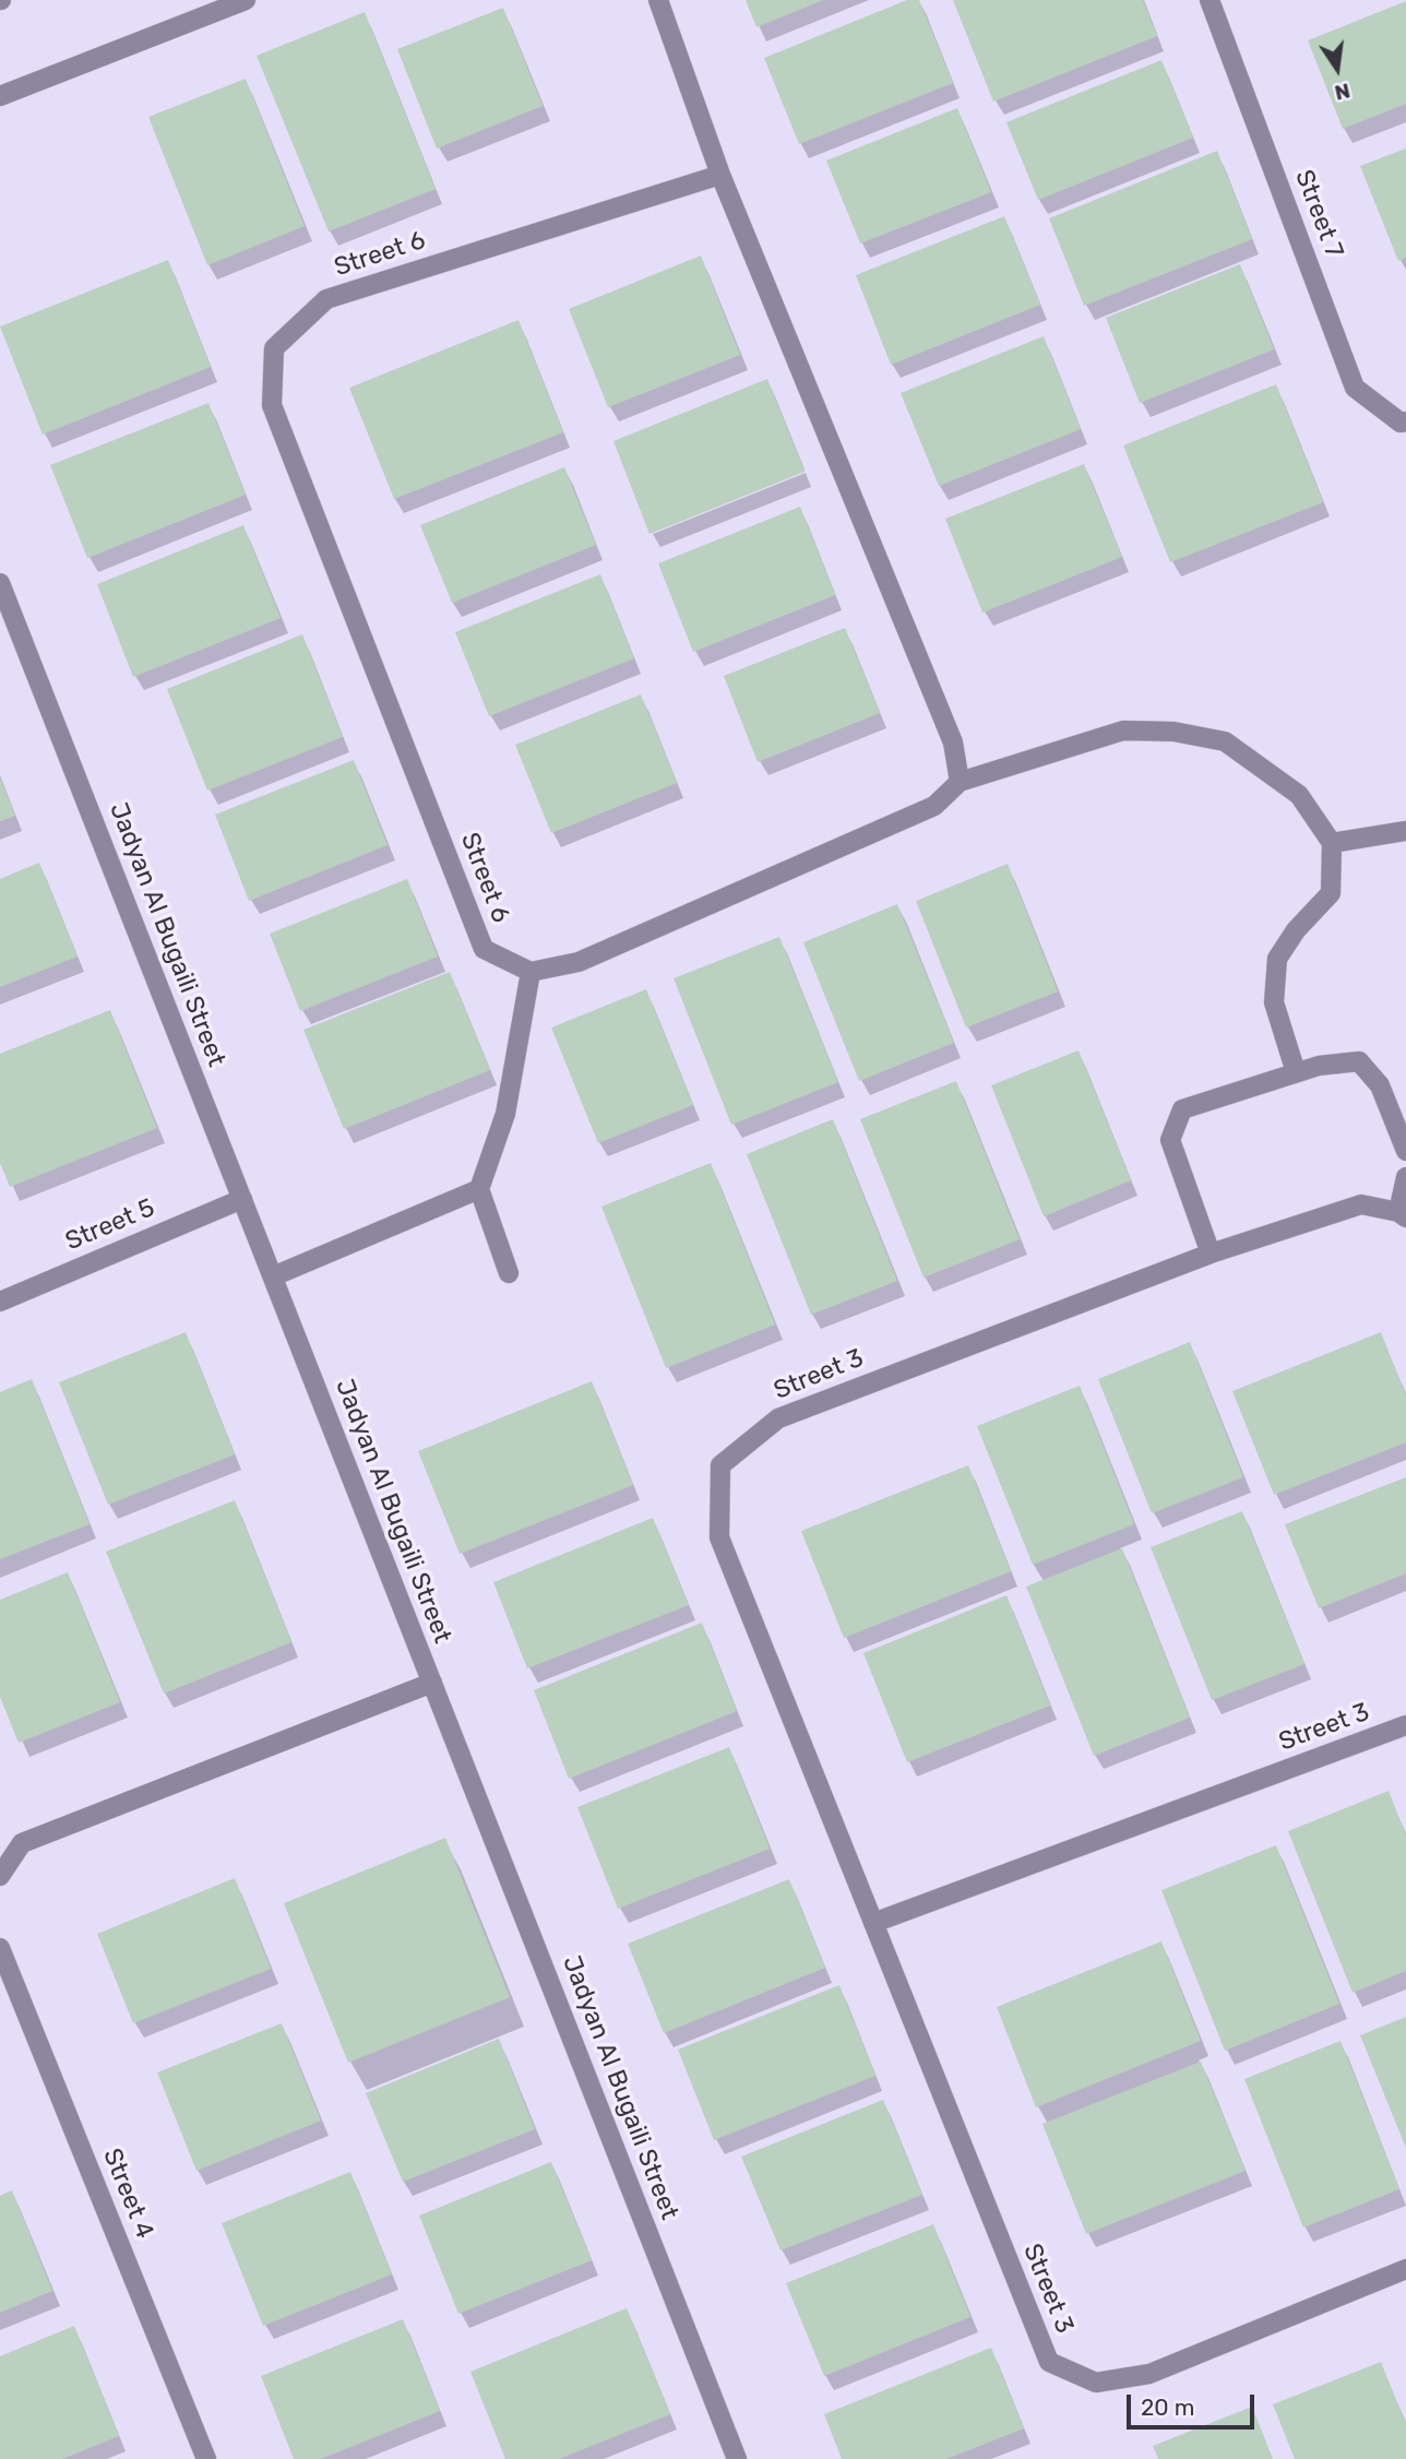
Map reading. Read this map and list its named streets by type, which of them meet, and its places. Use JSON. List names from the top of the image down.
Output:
{
  "streets": {
    "street": [
      "Street 7",
      "Street 6",
      "Jadyan Al Bugaili Street",
      "Street 5",
      "Street 3",
      "Street 4"
    ]
  },
  "crossings": [
    ["Jadyan Al Bugaili Street", "Street 5"]
  ],
  "scale_bar": "20 m",
  "north": "bottom"
}
